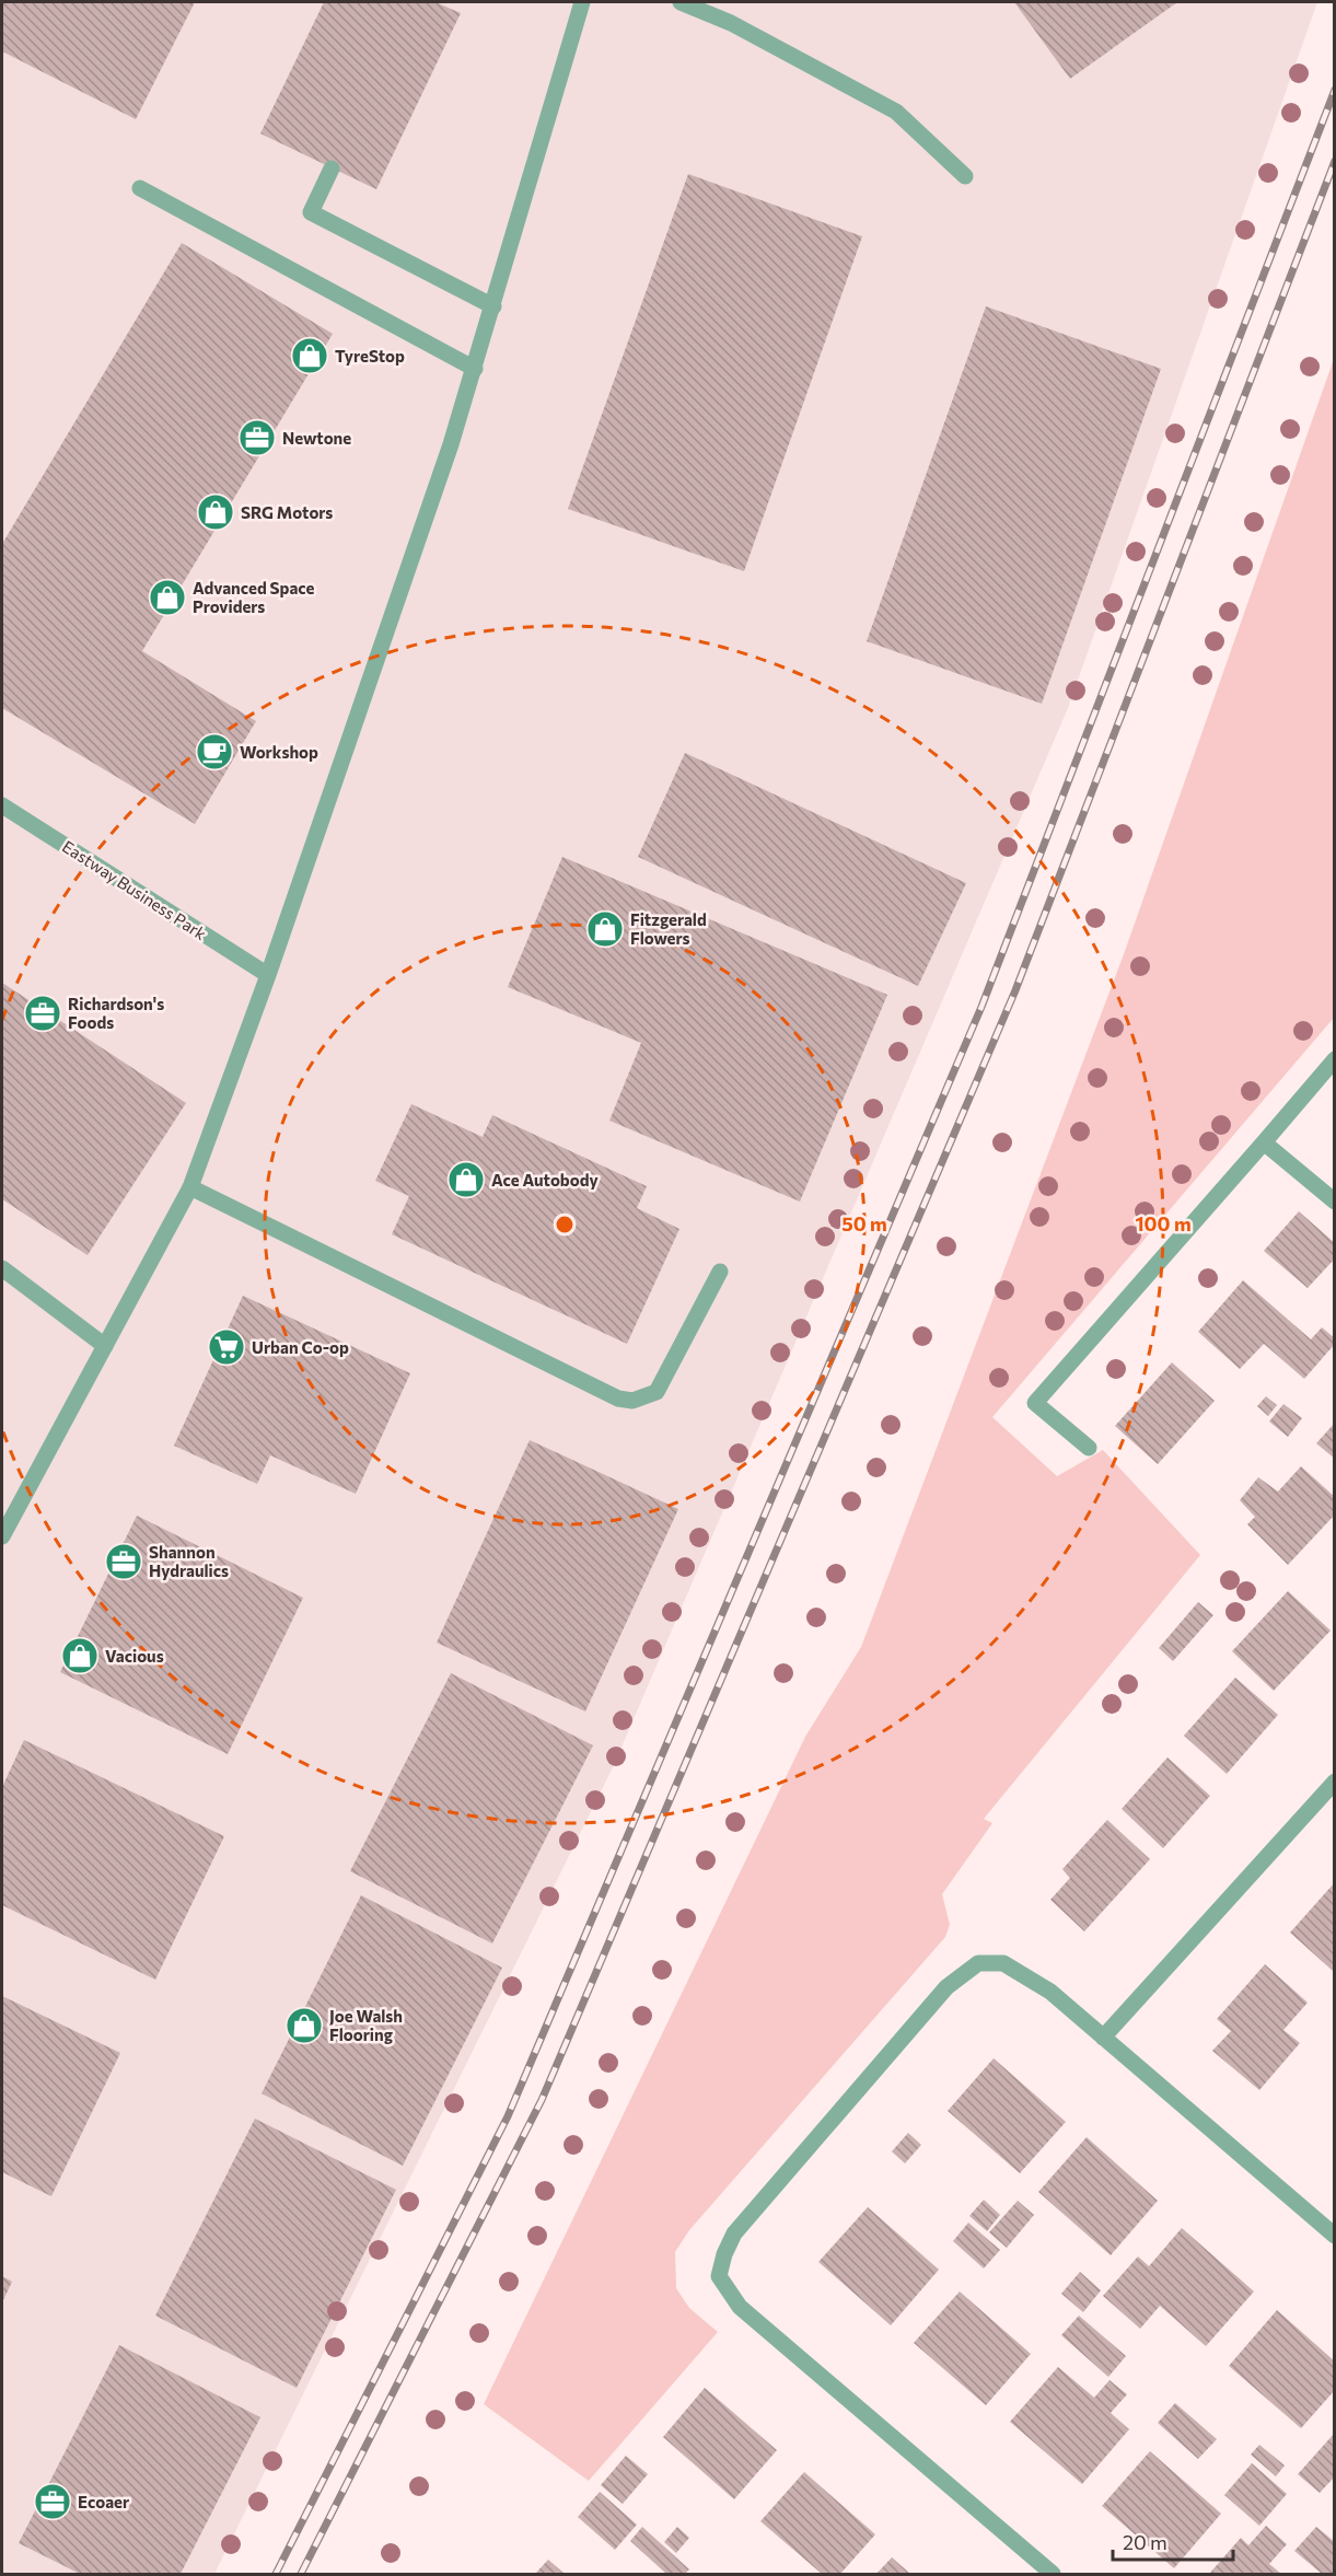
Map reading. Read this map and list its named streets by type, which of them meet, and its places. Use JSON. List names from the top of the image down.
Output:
{
  "streets": {
    "street": ["Eastway Business Park"]
  },
  "places": {
    "shop": [
      "TyreStop",
      "SRG Motors",
      "Advanced Space Providers",
      "Fitzgerald Flowers",
      "Ace Autobody",
      "Vacious",
      "Joe Walsh Flooring"
    ],
    "office": [
      "Newtone",
      "Richardson's Foods",
      "Shannon Hydraulics",
      "Ecoaer"
    ],
    "cafe": ["Workshop"],
    "supermarket": ["Urban Co-op"]
  },
  "scale_bar": "20 m",
  "rings": ["50 m", "100 m"]
}
